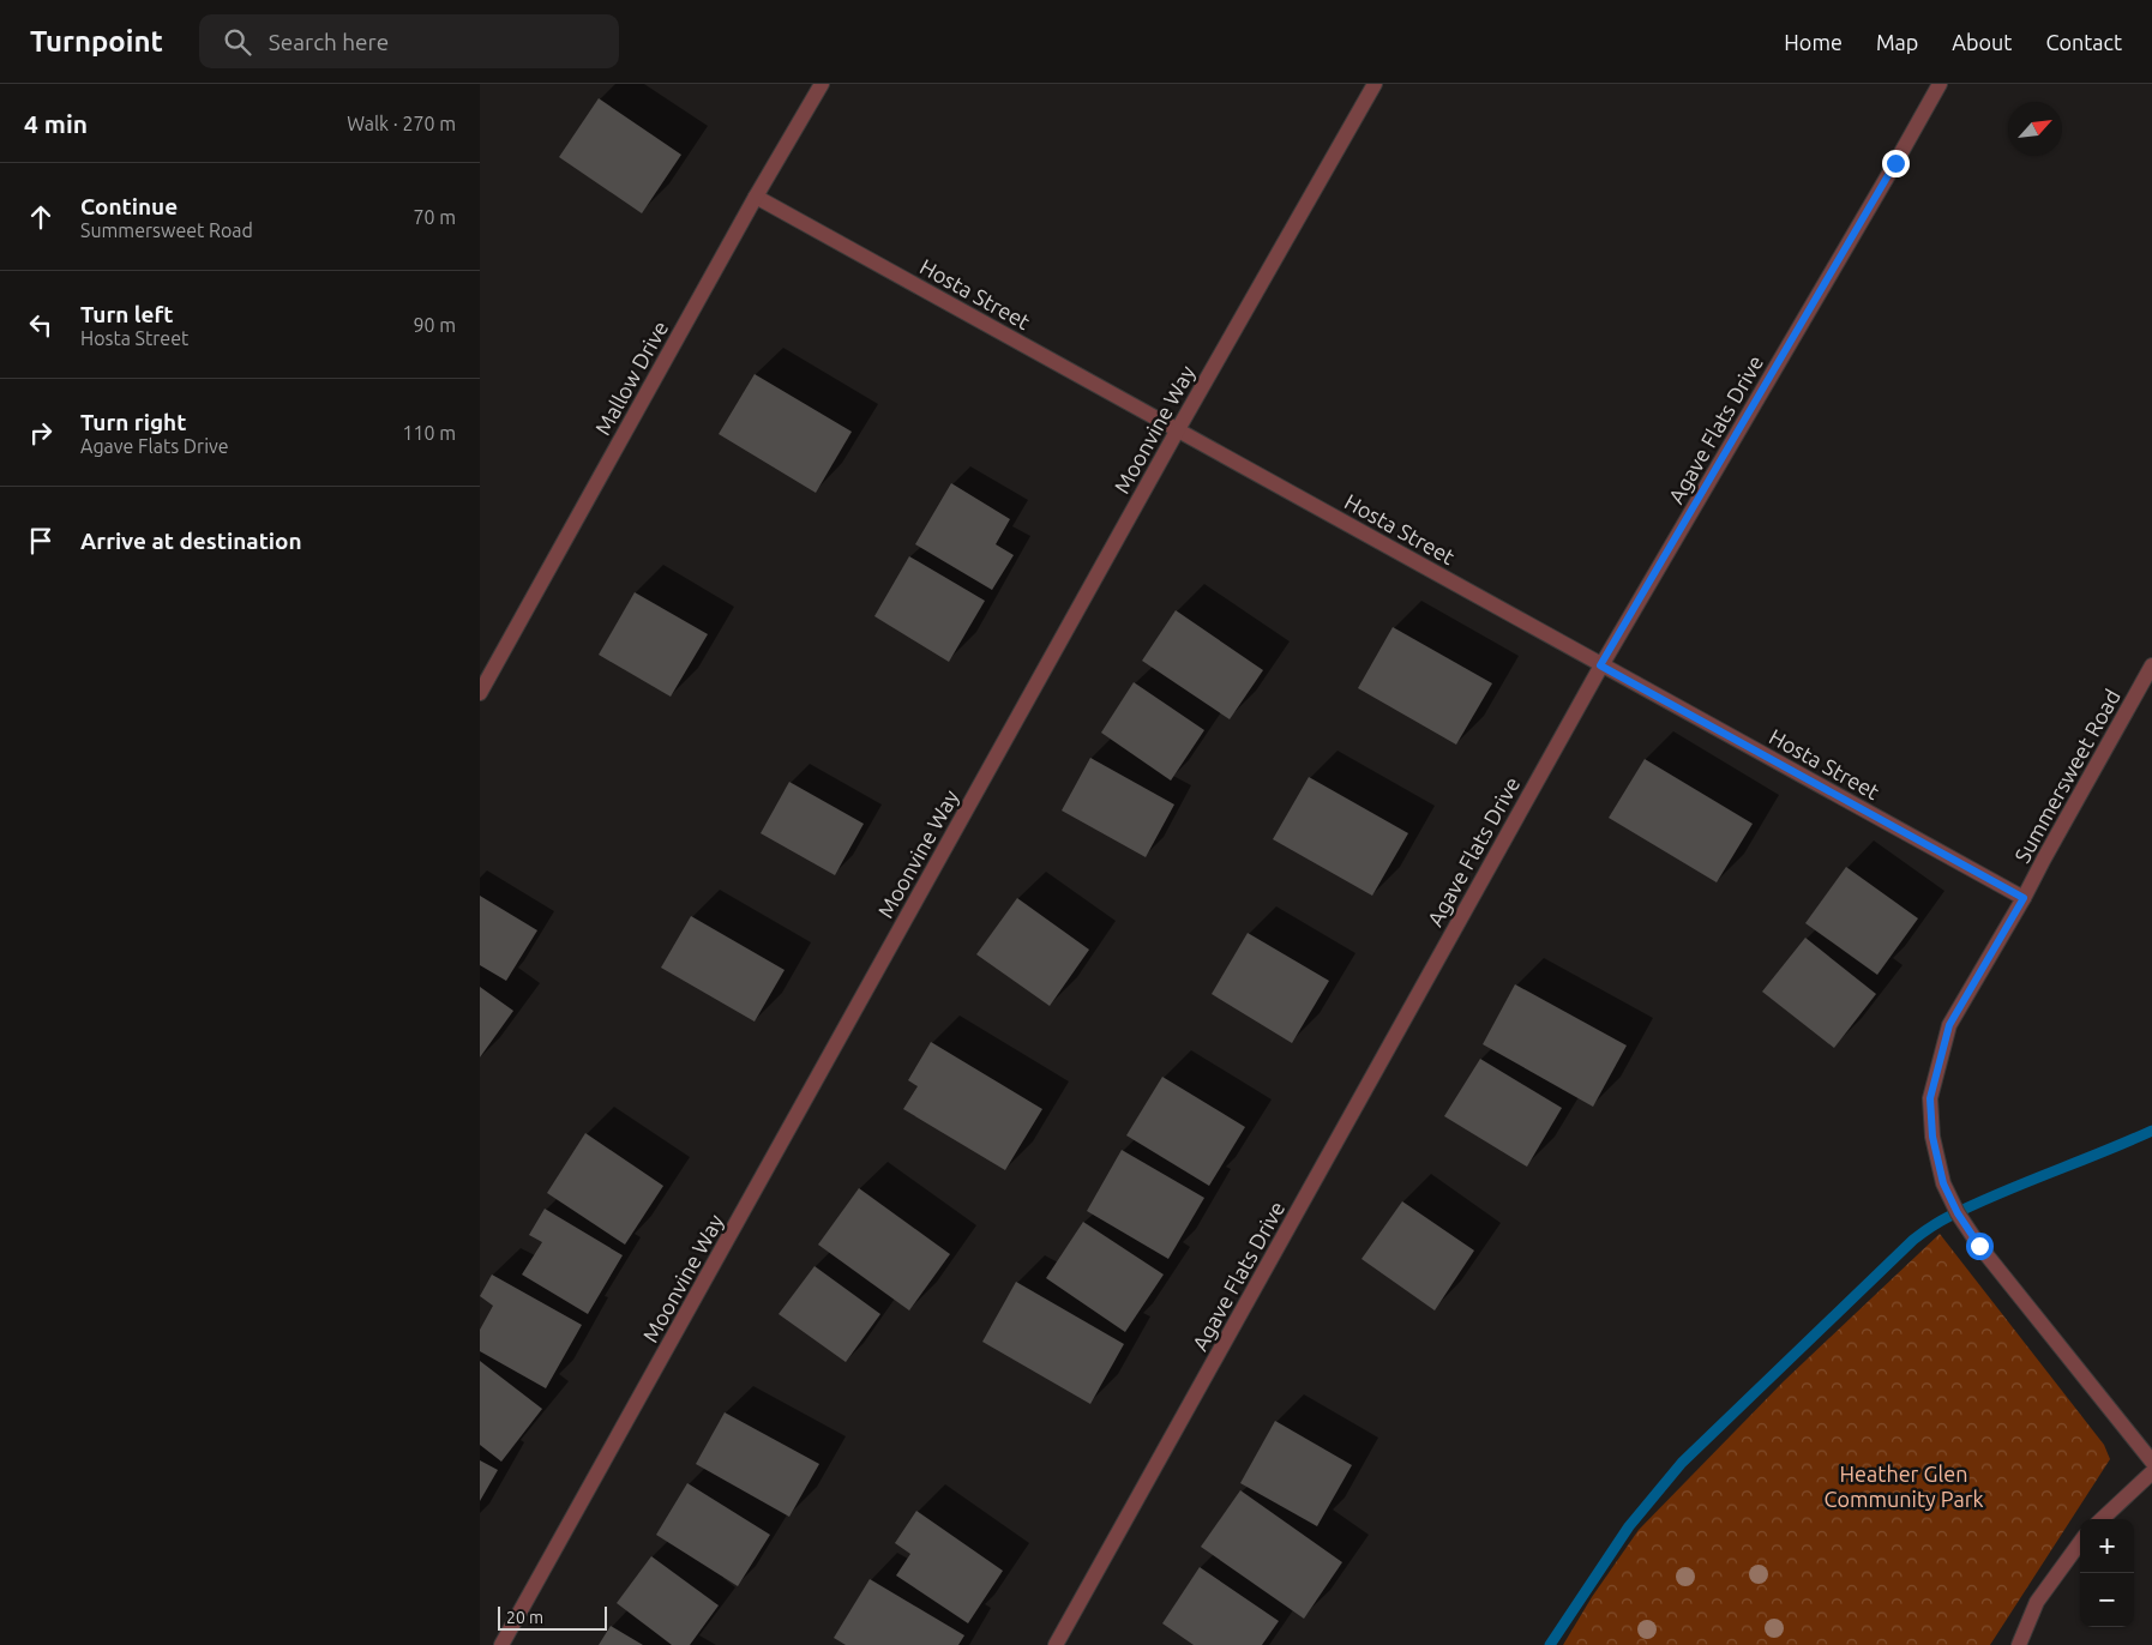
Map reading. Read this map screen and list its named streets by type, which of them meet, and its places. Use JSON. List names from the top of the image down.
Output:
{
  "streets": {
    "street": [
      "Hosta Street",
      "Mallow Drive",
      "Moonvine Way",
      "Agave Flats Drive",
      "Summersweet Road"
    ]
  },
  "crossings": [
    ["Hosta Street", "Mallow Drive"],
    ["Hosta Street", "Moonvine Way"],
    ["Hosta Street", "Agave Flats Drive"],
    ["Hosta Street", "Summersweet Road"]
  ],
  "parks": ["Heather Glen Community Park"],
  "scale_bar": "20 m",
  "north": "top right",
  "page": {
    "header": "Turnpoint",
    "search": "Search here",
    "nav": [
      "Home",
      "Map",
      "About",
      "Contact"
    ],
    "heading": ["4 min", "Walk · 270 m"],
    "list": [
      ["Continue", "Summersweet Road", "70 m"],
      ["Turn left", "Hosta Street", "90 m"],
      ["Turn right", "Agave Flats Drive", "110 m"],
      "Arrive at destination"
    ],
    "map_buttons": ["+", "−"],
    "scale": "20 m"
  }
}
